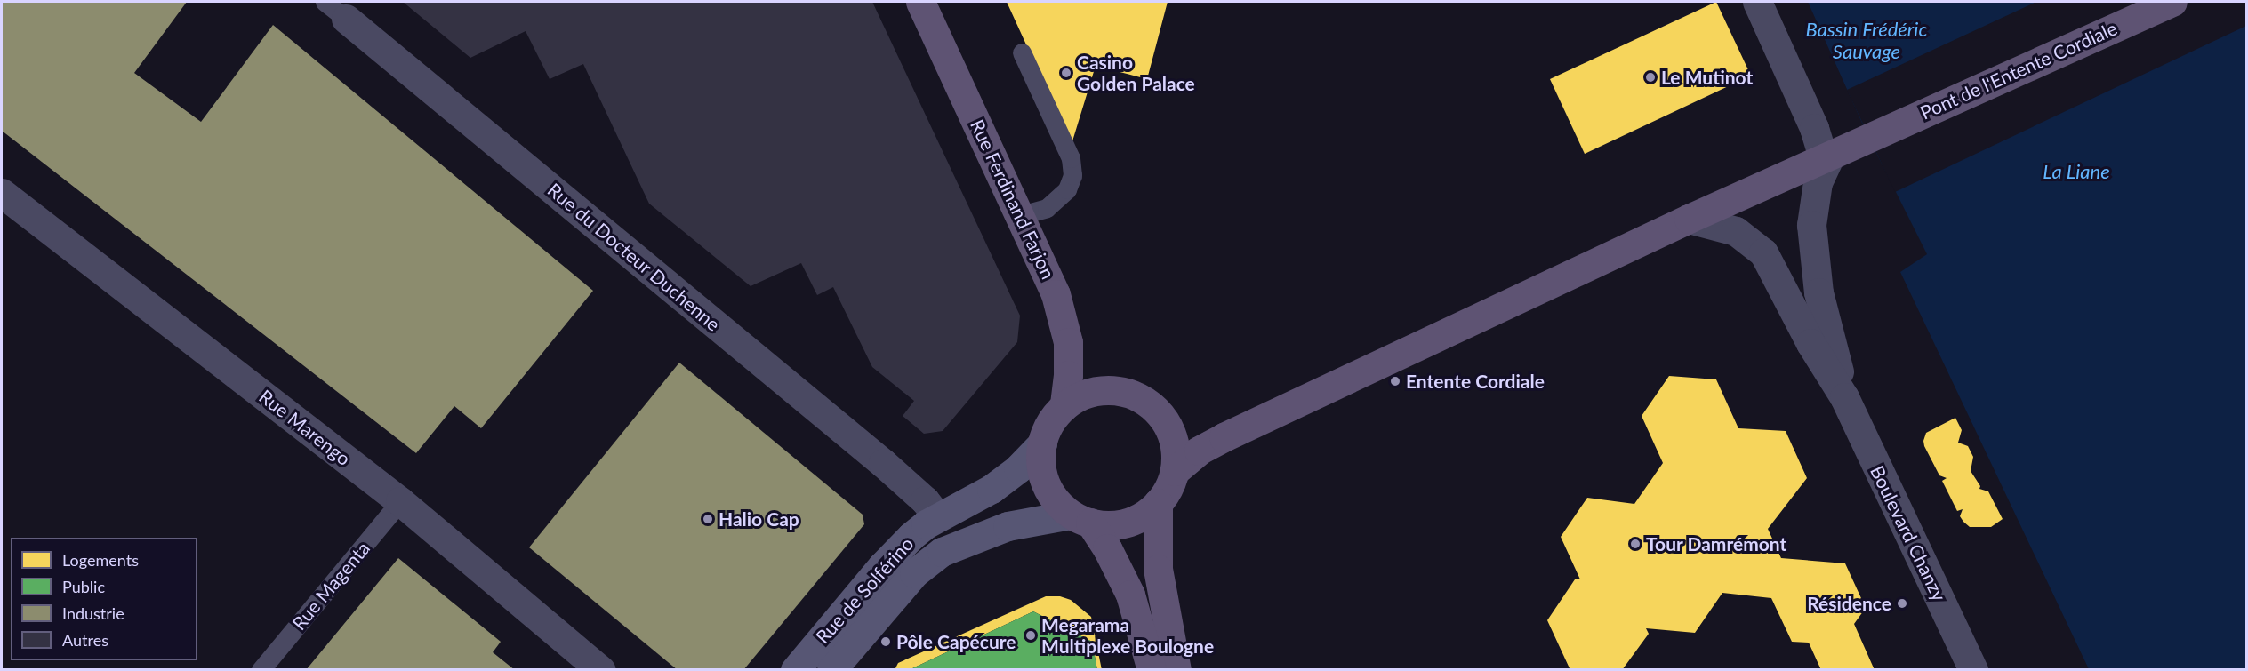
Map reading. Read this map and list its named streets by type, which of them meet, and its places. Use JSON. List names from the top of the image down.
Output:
{
  "streets": {
    "main road": ["Pont de l'Entente Cordiale", "Rue Ferdinand Farjon", "Rue de Solférino"],
    "street": ["Rue du Docteur Duchenne", "Rue Marengo", "Boulevard Chanzy"],
    "lane": ["Rue Magenta"]
  },
  "crossings": [
    ["Pont de l'Entente Cordiale", "Rue Ferdinand Farjon"],
    ["Pont de l'Entente Cordiale", "Boulevard Chanzy"],
    ["Pont de l'Entente Cordiale", "Rue de Solférino"],
    ["Rue Ferdinand Farjon", "Rue de Solférino"],
    ["Rue du Docteur Duchenne", "Rue de Solférino"],
    ["Rue Marengo", "Rue Magenta"]
  ],
  "water": ["Bassin Frédéric Sauvage", "La Liane"],
  "places": [
    "Casino Golden Palace",
    "Le Mutinot",
    "Entente Cordiale",
    "Halio Cap",
    "Tour Damrémont",
    "Résidence",
    "Megarama Multiplexe Boulogne",
    "Pôle Capécure"
  ],
  "legend": [
    "Logements",
    "Public",
    "Industrie",
    "Autres"
  ]
}
